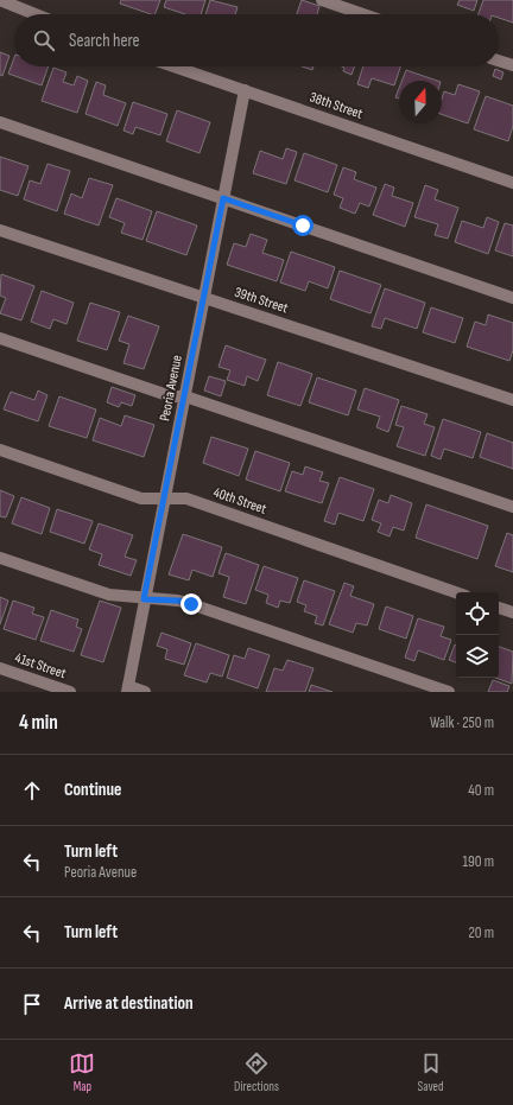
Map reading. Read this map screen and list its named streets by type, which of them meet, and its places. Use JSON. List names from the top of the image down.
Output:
{
  "streets": {
    "street": [
      "38th Street",
      "39th Street",
      "Peoria Avenue",
      "40th Street",
      "41st Street"
    ]
  },
  "crossings": [
    ["38th Street", "Peoria Avenue"],
    ["39th Street", "Peoria Avenue"],
    ["Peoria Avenue", "40th Street"]
  ],
  "north": "top",
  "page": {
    "search": "Search here",
    "heading": ["4 min", "Walk · 250 m"],
    "list": [
      ["Continue", "40 m"],
      ["Turn left", "Peoria Avenue", "190 m"],
      ["Turn left", "20 m"],
      "Arrive at destination"
    ],
    "nav": ["Map", "Directions", "Saved"]
  }
}
